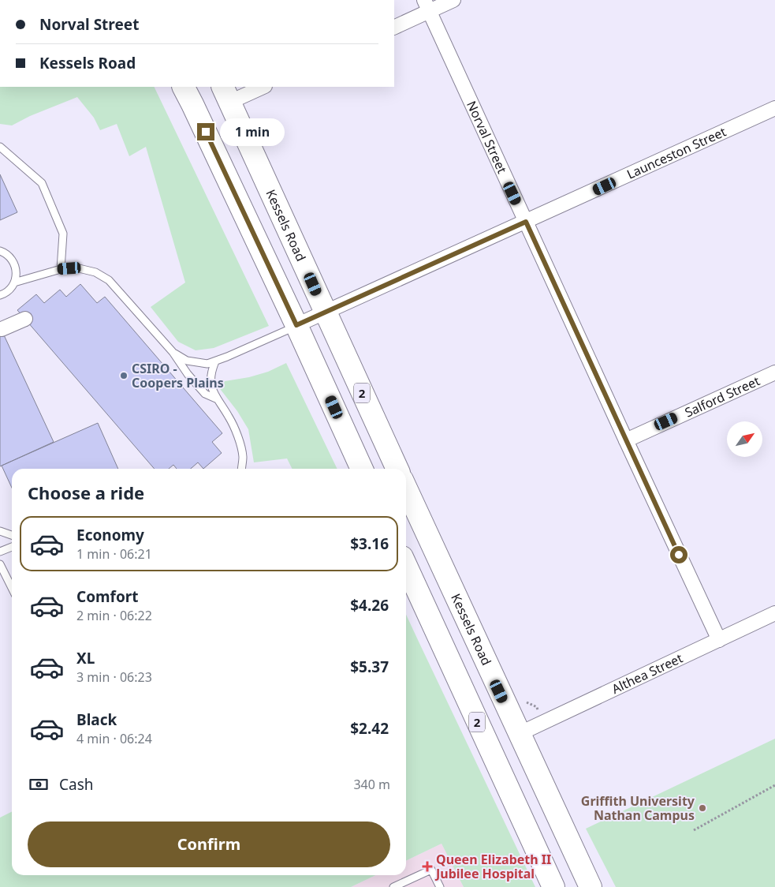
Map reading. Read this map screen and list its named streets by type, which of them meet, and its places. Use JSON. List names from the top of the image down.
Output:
{
  "streets": {
    "highway": ["Kessels Road", "2"],
    "street": [
      "Norval Street",
      "Launceston Street",
      "Salford Street",
      "Althea Street"
    ]
  },
  "crossings": [
    ["Norval Street", "Launceston Street"],
    ["Norval Street", "Salford Street"],
    ["Norval Street", "Althea Street"],
    ["Launceston Street", "Kessels Road"],
    ["Kessels Road", "Althea Street"]
  ],
  "places": {
    "other": ["CSIRO - Coopers Plains", "Griffith University Nathan Campus"],
    "health": ["Queen Elizabeth II Jubilee Hospital"]
  },
  "north": "top right",
  "page": {
    "banner": ["Norval Street", "Kessels Road"],
    "bubble": "1 min",
    "heading": "Choose a ride",
    "list": [
      {
        "name": "Economy",
        "note": "1 min · 06:21",
        "value": "$3.16"
      },
      {
        "name": "Comfort",
        "note": "2 min · 06:22",
        "value": "$4.26"
      },
      {
        "name": "XL",
        "note": "3 min · 06:23",
        "value": "$5.37"
      },
      {
        "name": "Black",
        "note": "4 min · 06:24",
        "value": "$2.42"
      }
    ],
    "pay": ["Cash", "340 m"],
    "buttons": "Confirm"
  }
}
